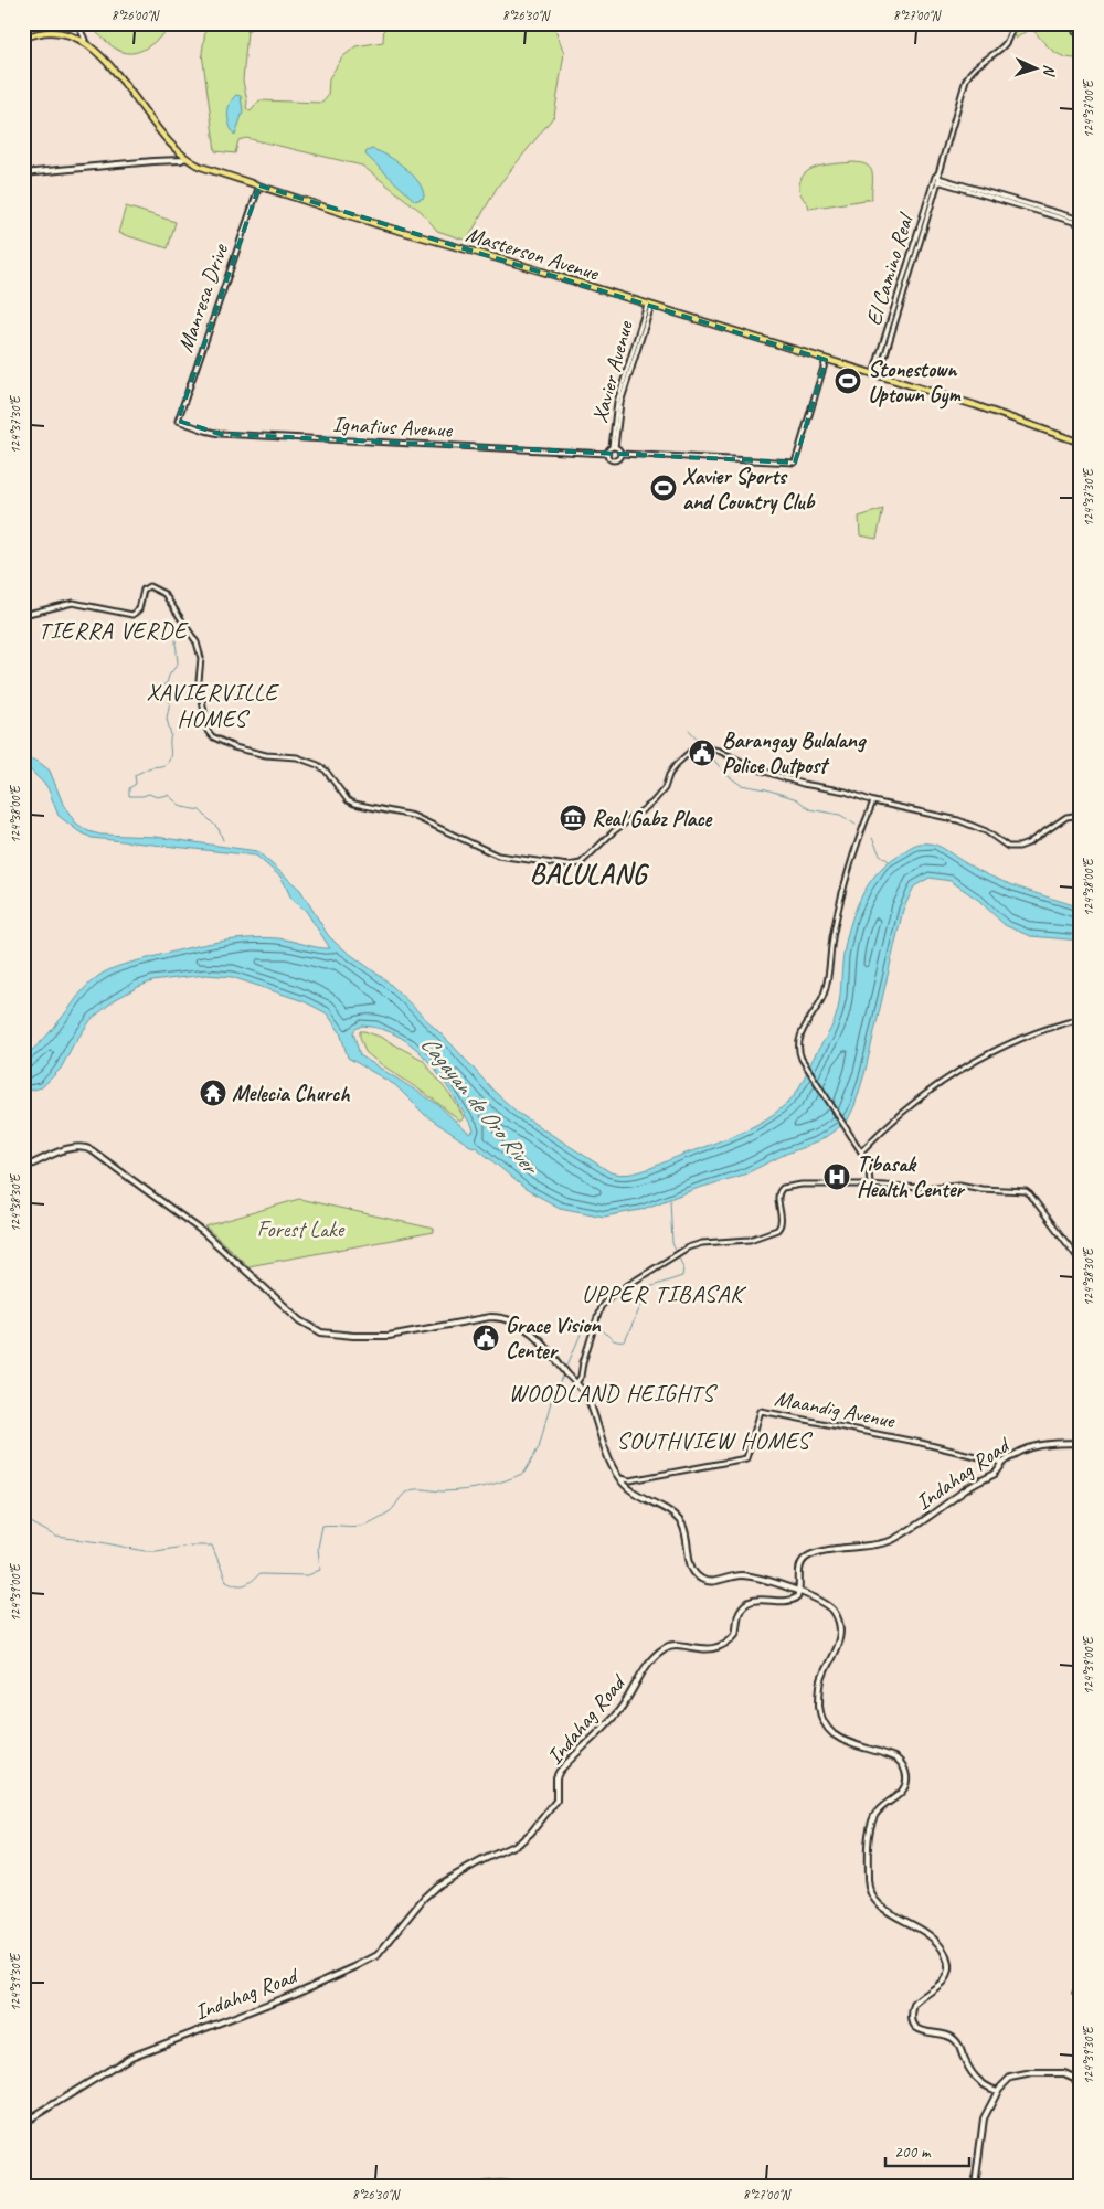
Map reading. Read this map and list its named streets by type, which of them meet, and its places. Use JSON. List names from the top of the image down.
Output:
{
  "streets": {
    "main road": ["Masterson Avenue", "Indahag Road"],
    "street": [
      "El Camino Real",
      "Manresa Drive",
      "Xavier Avenue",
      "Ignatius Avenue",
      "Maandig Avenue"
    ]
  },
  "crossings": [
    ["Masterson Avenue", "El Camino Real"],
    ["Masterson Avenue", "Manresa Drive"],
    ["Masterson Avenue", "Xavier Avenue"],
    ["Manresa Drive", "Ignatius Avenue"],
    ["Maandig Avenue", "Indahag Road"]
  ],
  "districts": [
    "TIERRA VERDE",
    "XAVIERVILLE HOMES",
    "BALULANG",
    "UPPER TIBASAK",
    "WOODLAND HEIGHTS",
    "SOUTHVIEW HOMES"
  ],
  "water": ["Cagayan de Oro River"],
  "parks": ["Forest Lake"],
  "places": {
    "sports": ["Stonestown Uptown Gym", "Xavier Sports and Country Club"],
    "public building": ["Barangay Bulalang Police Outpost", "Grace Vision Center"],
    "museum": ["Real Gabz Place"],
    "temple": ["Melecia Church"],
    "hospital": ["Tibasak Health Center"]
  },
  "scale_bar": "200 m",
  "north": "right",
  "coordinates": [
    "8°26'00\"N",
    "8°26'30\"N",
    "8°27'00\"N",
    "124°37'00\"E",
    "124°37'30\"E",
    "124°38'00\"E",
    "124°38'30\"E",
    "124°39'00\"E",
    "124°39'30\"E"
  ]
}
